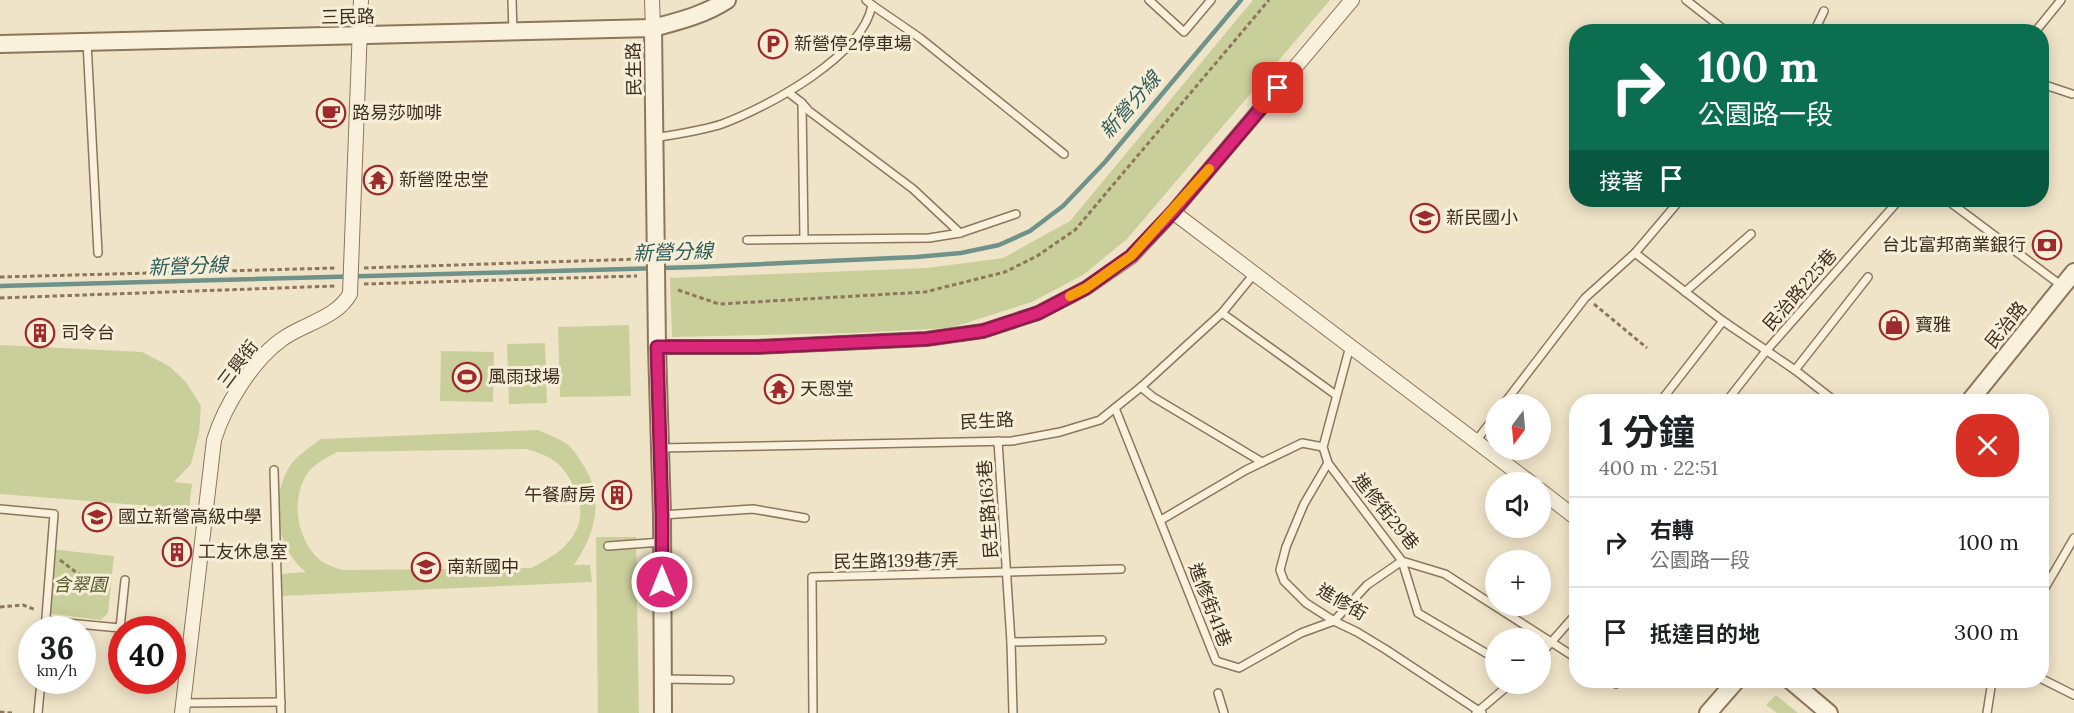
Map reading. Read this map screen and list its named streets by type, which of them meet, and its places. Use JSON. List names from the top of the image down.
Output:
{
  "streets": {
    "street": [
      "三民路",
      "民生路",
      "民治路",
      "三興街"
    ],
    "lane": [
      "民治路225巷",
      "民生路163巷",
      "進修街29巷",
      "民生路139巷7弄",
      "進修街",
      "進修街41巷"
    ]
  },
  "crossings": [
    ["三民路", "民生路"],
    ["三民路", "三興街"],
    ["民生路", "民生路163巷"],
    ["民生路163巷", "民生路139巷7弄"],
    ["進修街29巷", "進修街"],
    ["進修街29巷", "進修街41巷"],
    ["進修街", "進修街41巷"]
  ],
  "water": ["新營分線"],
  "parks": ["含翠園"],
  "places": {
    "parking": ["新營停2停車場"],
    "cafe": ["路易莎咖啡"],
    "temple": ["新營陞忠堂", "天恩堂"],
    "school or university": ["新民國小", "國立新營高級中學", "南新國中"],
    "bank": ["台北富邦商業銀行"],
    "shop": ["寶雅"],
    "building": ["司令台", "午餐廚房", "工友休息室"],
    "sports": ["風雨球場"]
  },
  "north": "bottom",
  "page": {
    "turn": ["100 m", "公園路一段"],
    "then": "接著",
    "map_buttons": ["+", "−"],
    "heading": ["1 分鐘", "400 m · 22:51"],
    "list": [
      {
        "name": "右轉",
        "note": "公園路一段",
        "value": "100 m"
      },
      {
        "name": "抵達目的地",
        "value": "300 m"
      }
    ],
    "speed": "36 km/h",
    "limit": "40"
  }
}
